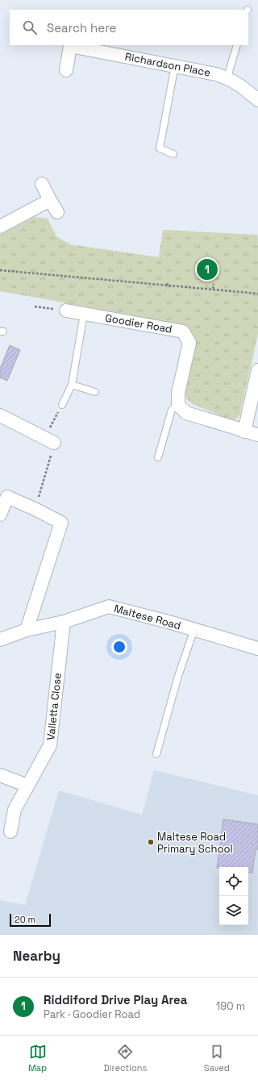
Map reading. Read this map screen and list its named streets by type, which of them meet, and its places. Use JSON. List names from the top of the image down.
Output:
{
  "streets": {
    "street": [
      "Richardson Place",
      "Goodier Road",
      "Maltese Road",
      "Valletta Close"
    ]
  },
  "crossings": [
    ["Maltese Road", "Valletta Close"]
  ],
  "places": ["Maltese Road Primary School"],
  "scale_bar": "20 m",
  "page": {
    "search": "Search here",
    "pins": "1",
    "scale": "20 m",
    "heading": "Nearby",
    "list": [
      {
        "mark": "1",
        "name": "Riddiford Drive Play Area",
        "note": "Park · Goodier Road",
        "value": "190 m"
      }
    ],
    "nav": ["Map", "Directions", "Saved"]
  }
}
